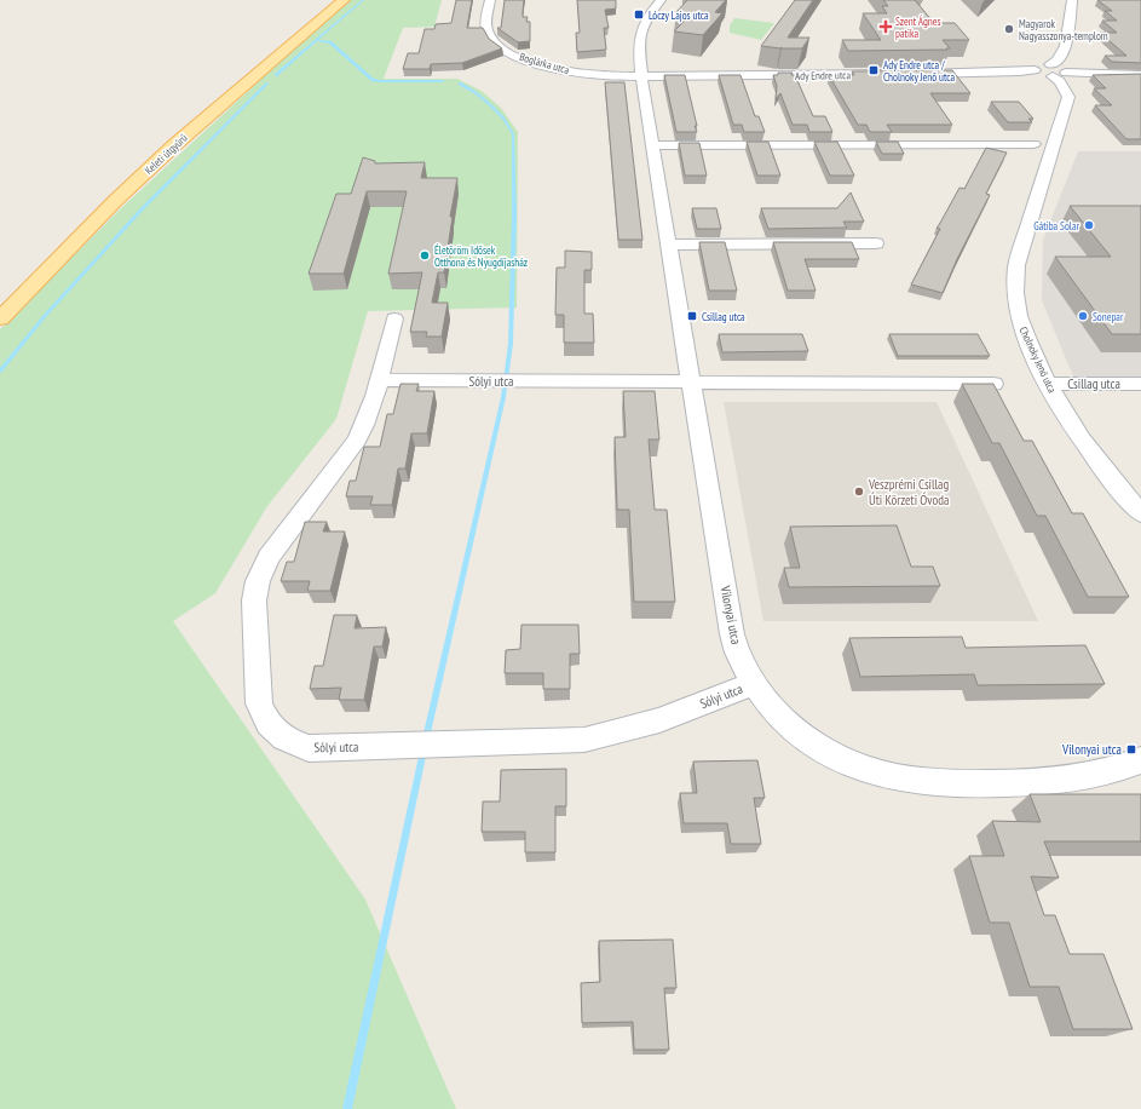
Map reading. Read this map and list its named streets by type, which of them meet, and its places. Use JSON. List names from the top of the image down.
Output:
{
  "streets": {
    "main road": ["Keleti útgyűrű"],
    "street": [
      "Boglárka utca",
      "Ady Endre utca",
      "Cholnoky Jenő utca",
      "Sólyi utca",
      "Csillag utca",
      "Vilonyai utca"
    ]
  },
  "crossings": [
    ["Boglárka utca", "Ady Endre utca"],
    ["Cholnoky Jenő utca", "Csillag utca"],
    ["Sólyi utca", "Vilonyai utca"]
  ],
  "places": {
    "transit": [
      "Lóczy Lajos utca",
      "Ady Endre utca / Cholnoky Jenő utca",
      "Csillag utca",
      "Vilonyai utca"
    ],
    "health": ["Szent Ágnes patika"],
    "other": [
      "Magyarok Nagyasszonya-templom",
      "Gátiba Solar",
      "Életöröm Idősek Otthona és Nyugdíjasház",
      "Sonepar",
      "Veszprémi Csillag Úti Körzeti Óvoda"
    ]
  }
}
